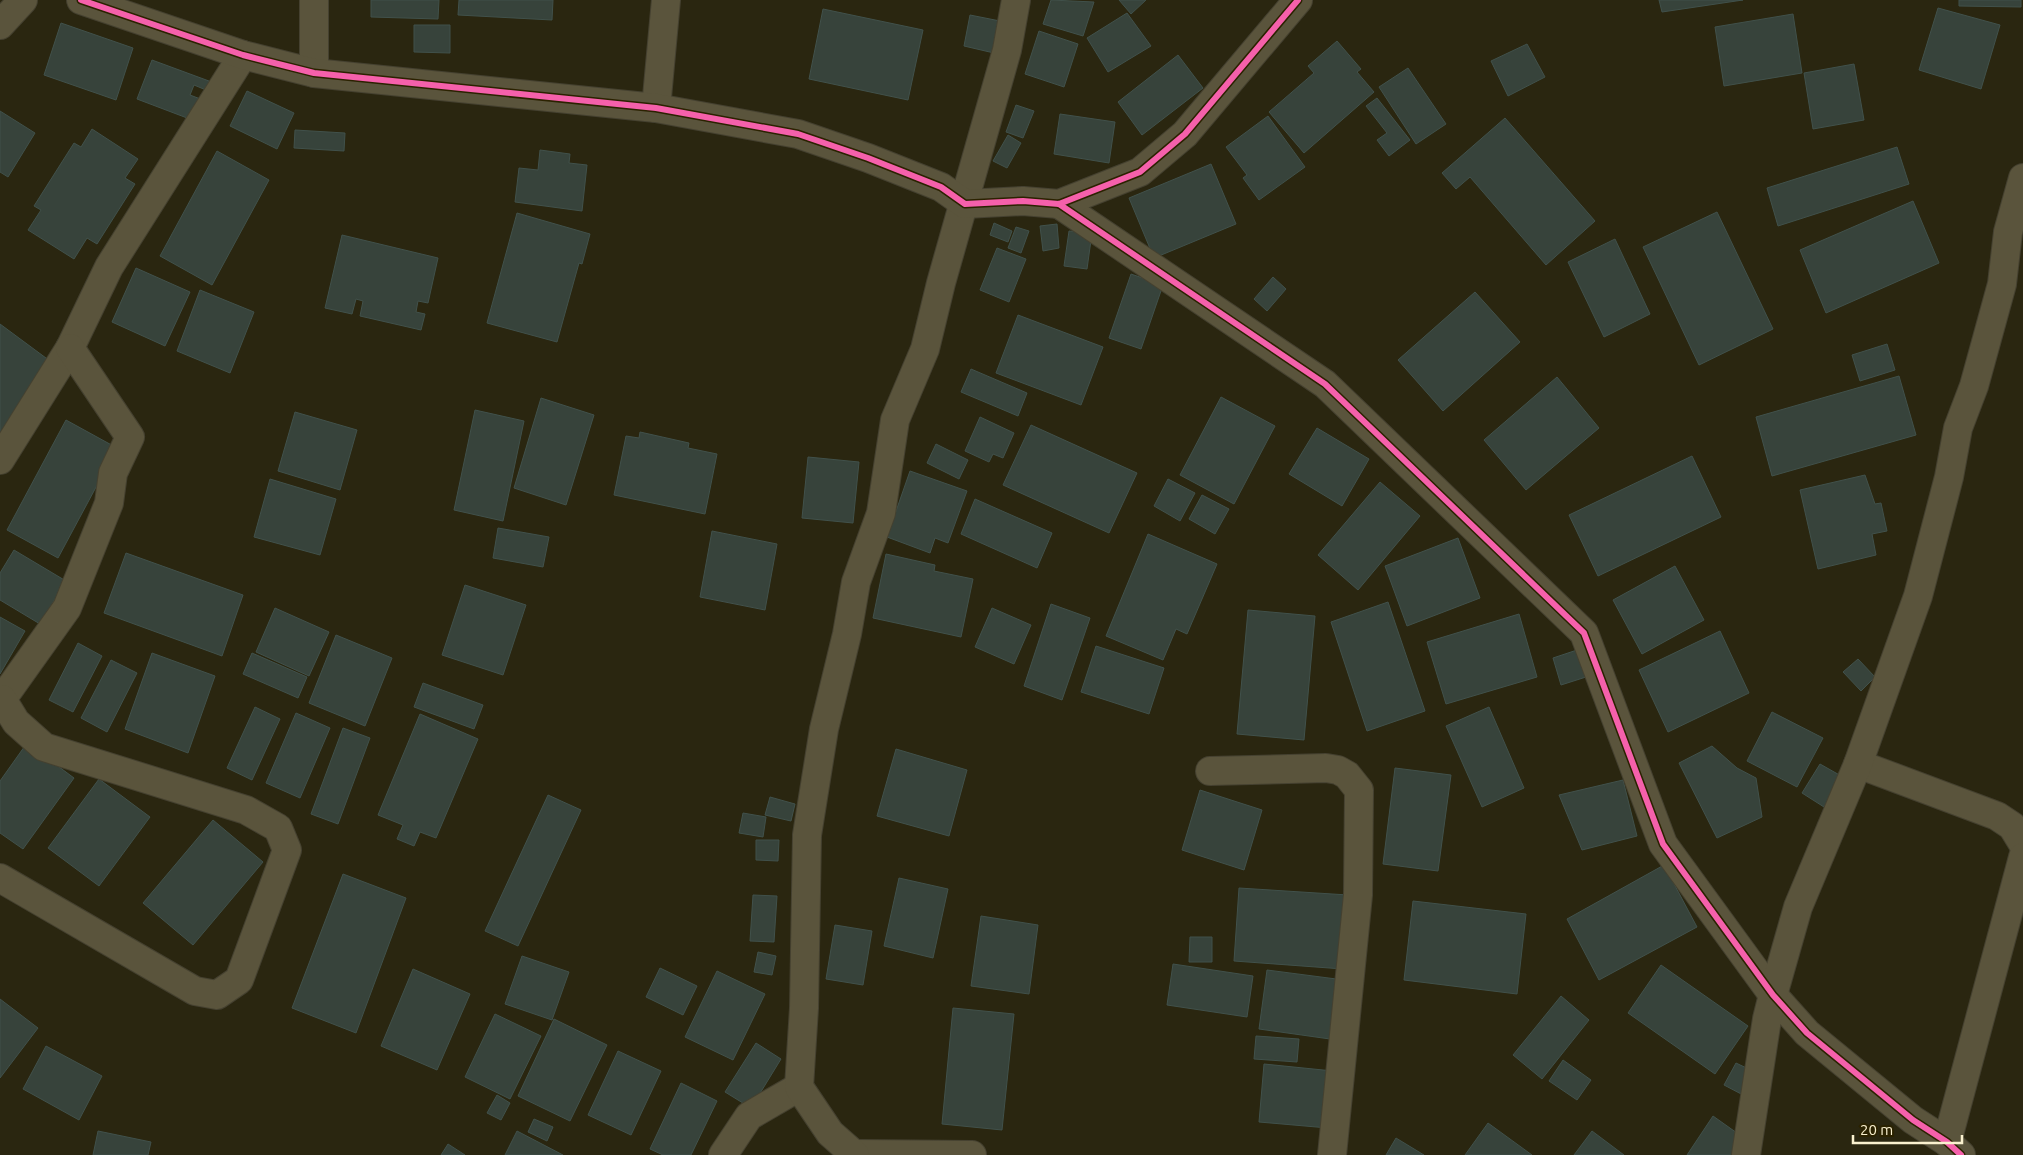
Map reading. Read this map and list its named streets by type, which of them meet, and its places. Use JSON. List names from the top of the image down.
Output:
{
  "scale_bar": "20 m"
}
